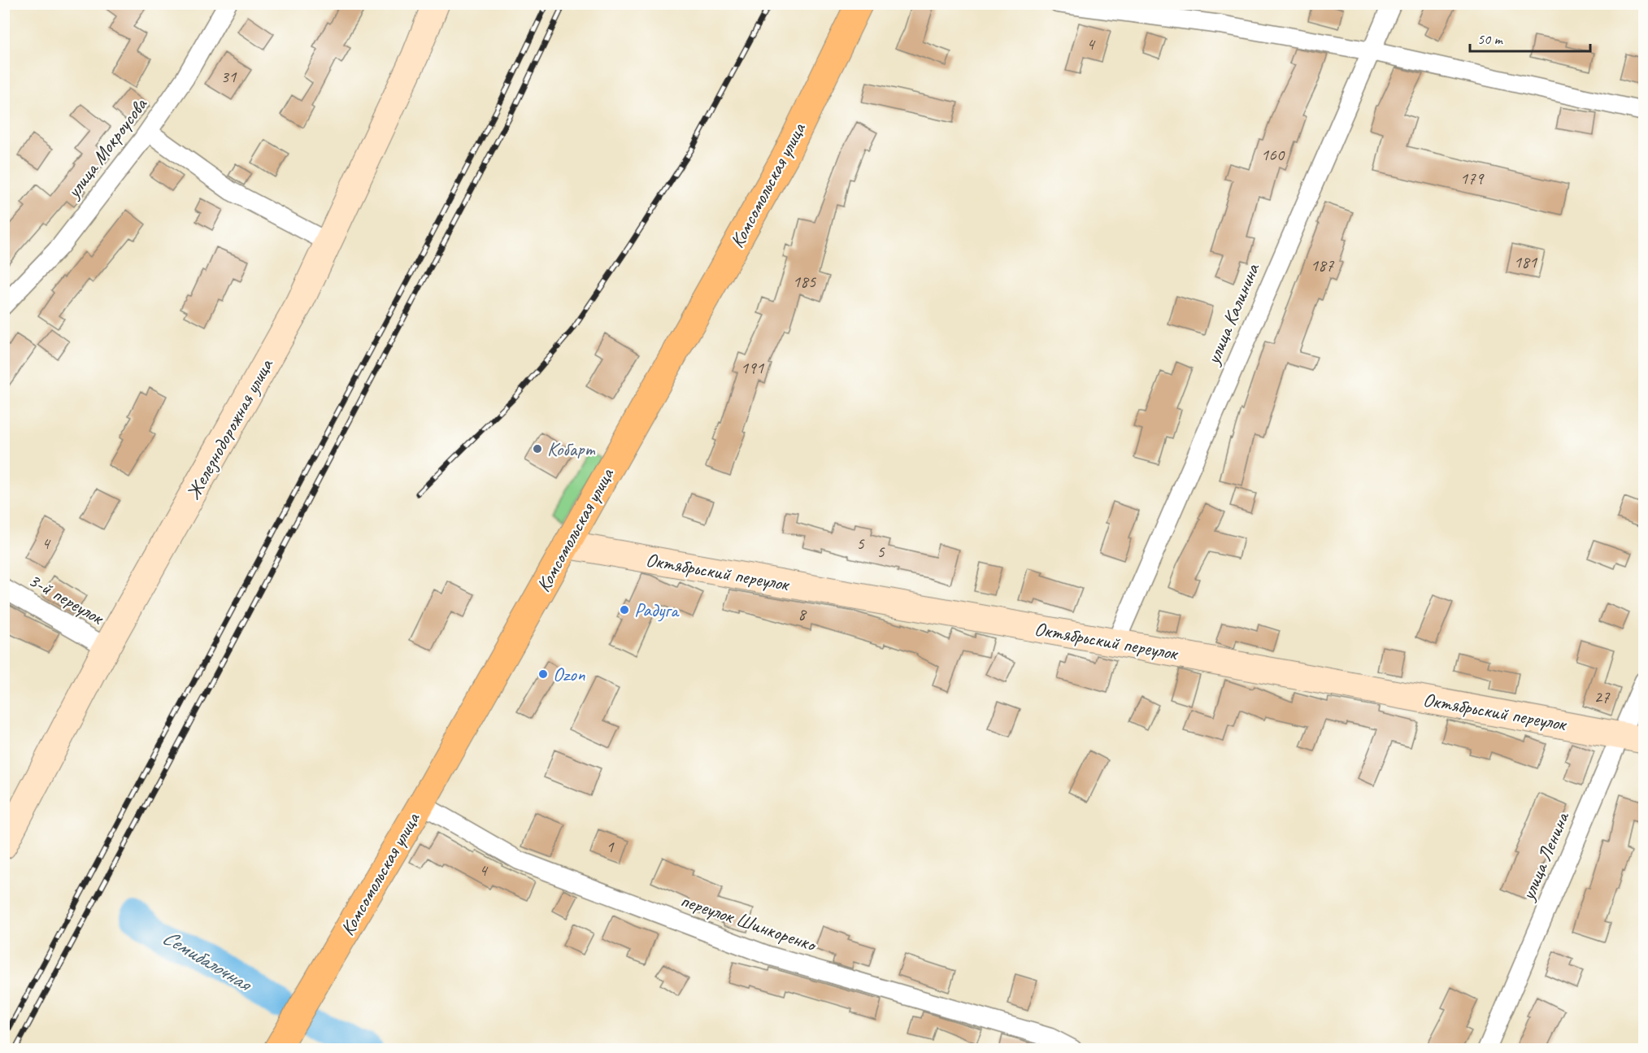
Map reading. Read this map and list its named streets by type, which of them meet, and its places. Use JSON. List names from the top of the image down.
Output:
{
  "streets": {
    "main road": ["Комсомольская улица"],
    "street": [
      "улица Мокроусова",
      "улица Калинина",
      "Железнодорожная улица",
      "Октябрьский переулок",
      "3-й переулок",
      "улица Ленина",
      "переулок Шинкоренко"
    ]
  },
  "crossings": [
    ["Комсомольская улица", "Октябрьский переулок"],
    ["Комсомольская улица", "переулок Шинкоренко"],
    ["улица Калинина", "Октябрьский переулок"],
    ["Железнодорожная улица", "3-й переулок"],
    ["Октябрьский переулок", "улица Ленина"]
  ],
  "water": ["Семибалочная"],
  "places": ["Кобарт", "Радуга", "Ozon"],
  "house_numbers": [
    "4",
    "31",
    "160",
    "179",
    "181",
    "187",
    "185",
    "191",
    "4",
    "5",
    "5",
    "8",
    "27",
    "1",
    "4"
  ],
  "scale_bar": "50 m"
}
